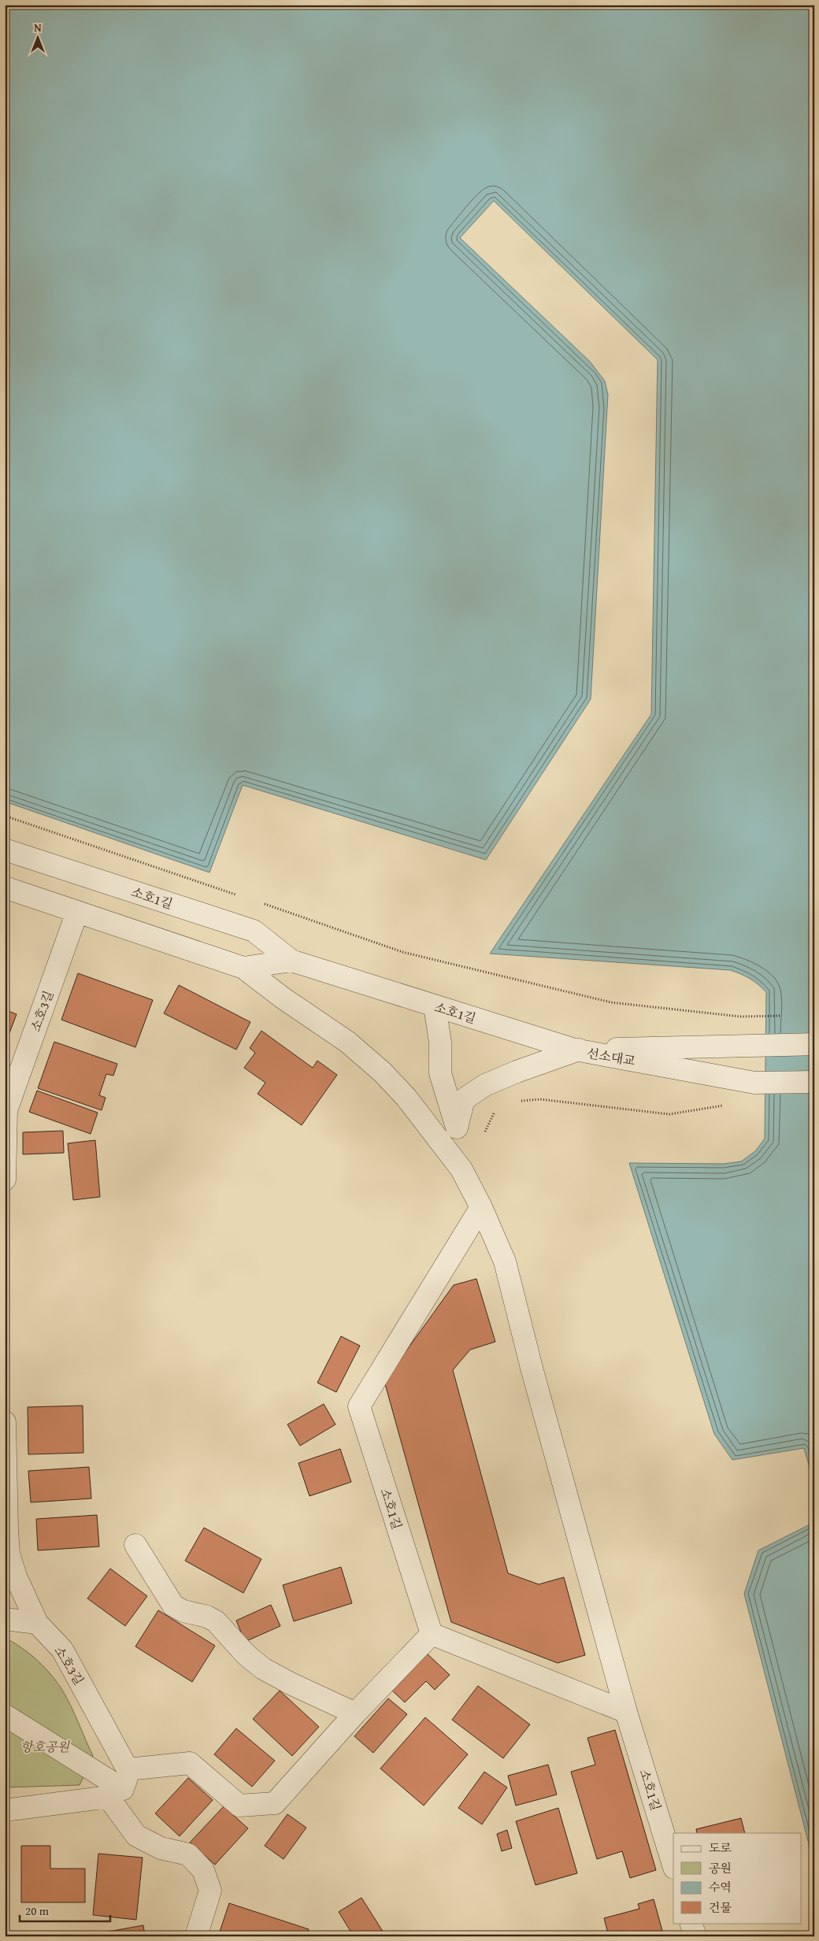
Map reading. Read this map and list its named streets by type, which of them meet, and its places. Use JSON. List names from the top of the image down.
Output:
{
  "streets": {
    "street": ["소호1길", "소호3길", "선소대교"]
  },
  "crossings": [
    ["소호1길", "소호3길"],
    ["소호1길", "선소대교"]
  ],
  "parks": ["항호공원"],
  "legend": [
    "도로",
    "공원",
    "수역",
    "건물"
  ],
  "scale_bar": "20 m",
  "north": "top"
}
